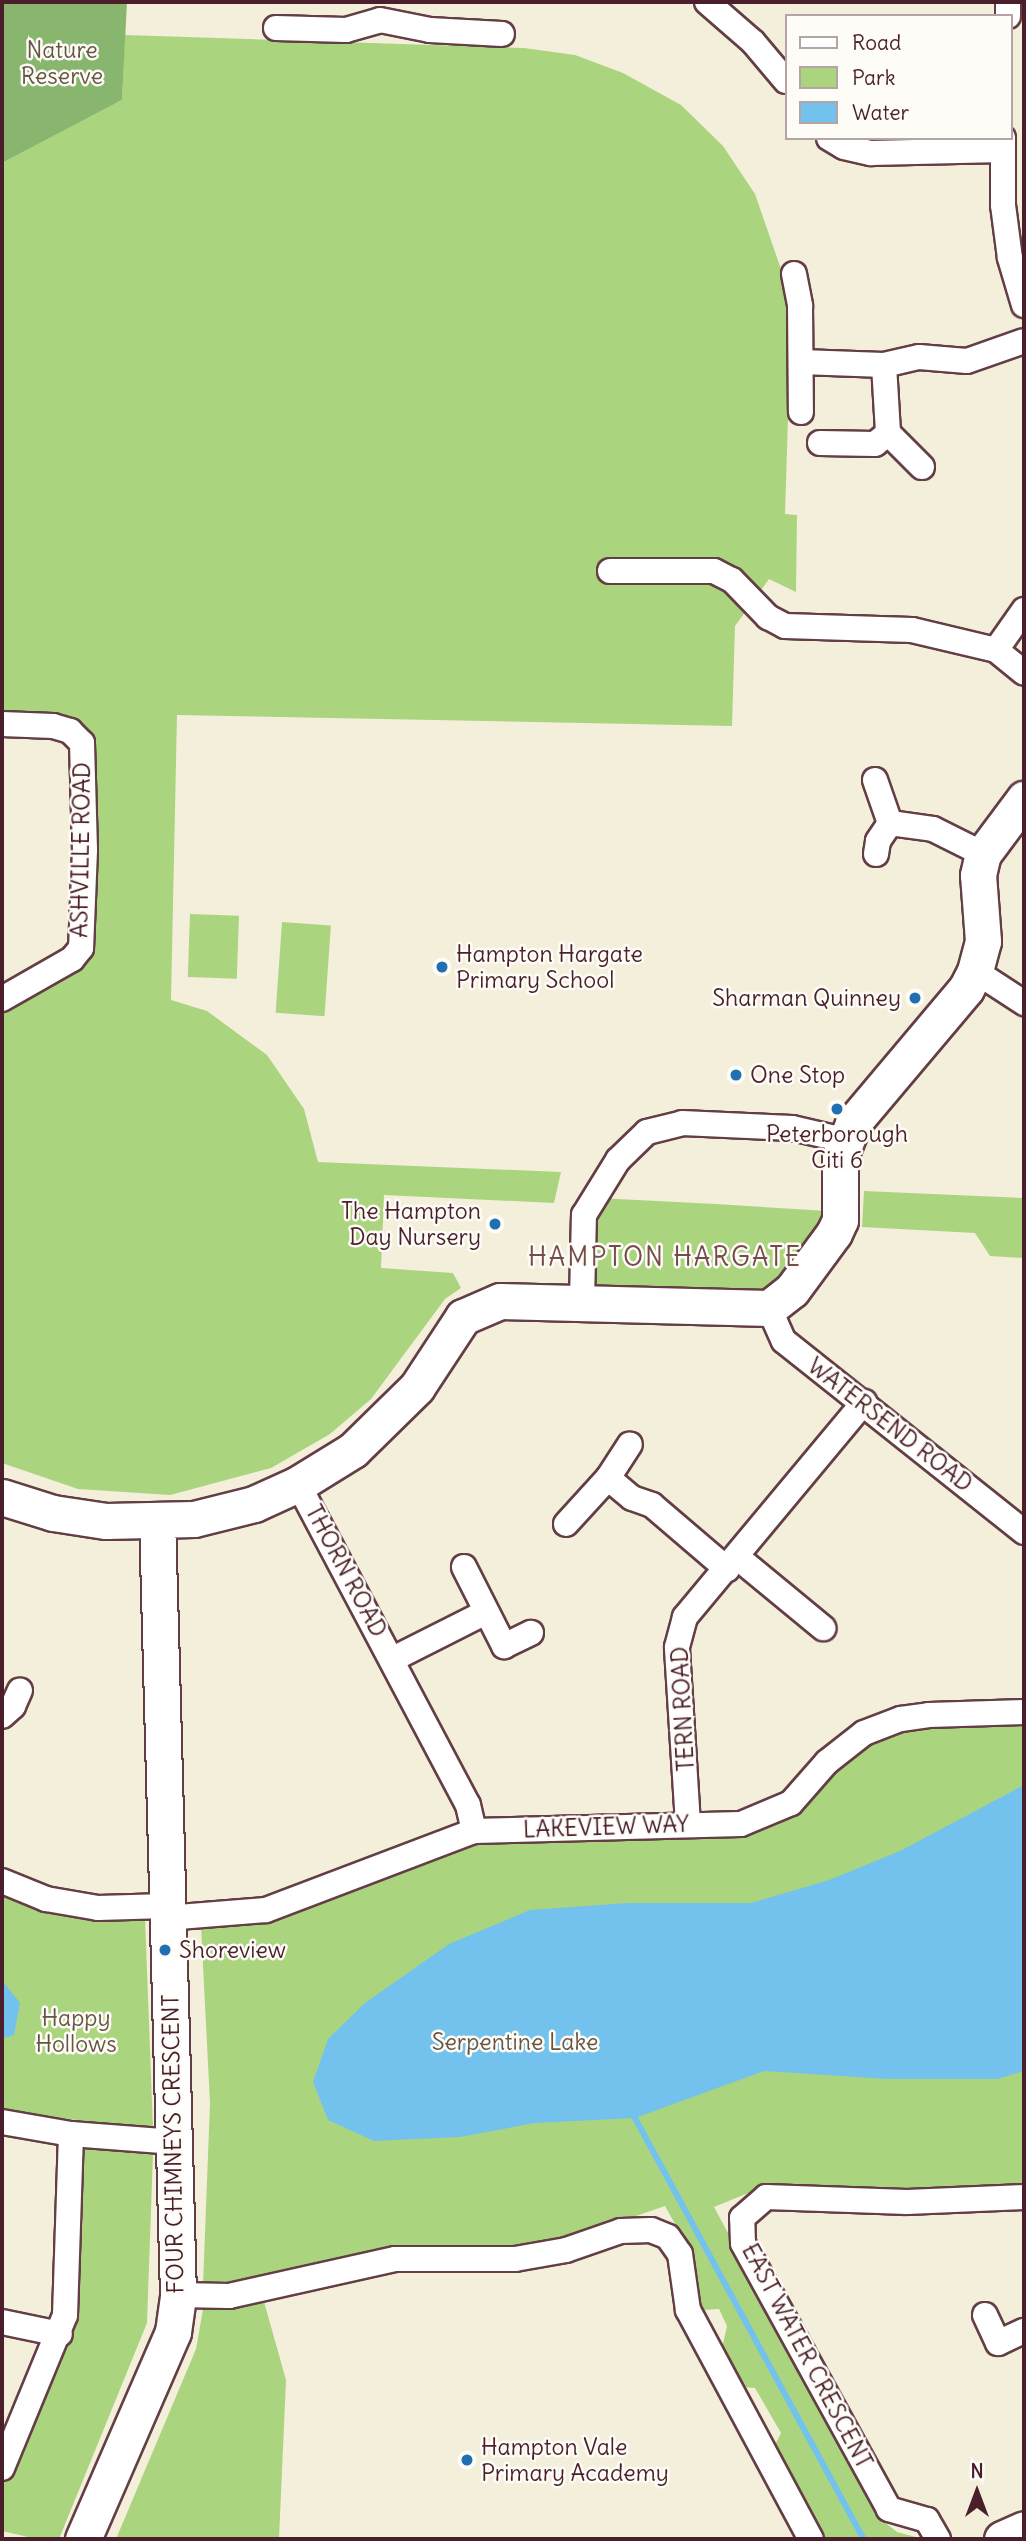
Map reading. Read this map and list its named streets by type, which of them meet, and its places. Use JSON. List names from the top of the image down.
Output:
{
  "streets": {
    "street": [
      "ASHVILLE ROAD",
      "WATERSEND ROAD",
      "THORN ROAD",
      "TERN ROAD",
      "LAKEVIEW WAY",
      "FOUR CHIMNEYS CRESCENT",
      "EAST WATER CRESCENT"
    ]
  },
  "crossings": [
    ["WATERSEND ROAD", "TERN ROAD"],
    ["THORN ROAD", "LAKEVIEW WAY"],
    ["TERN ROAD", "LAKEVIEW WAY"],
    ["LAKEVIEW WAY", "FOUR CHIMNEYS CRESCENT"]
  ],
  "districts": ["HAMPTON HARGATE"],
  "parks": ["Nature Reserve", "Happy Hollows", "Serpentine Lake"],
  "places": [
    "Hampton Hargate Primary School",
    "Sharman Quinney",
    "One Stop",
    "Peterborough Citi 6",
    "The Hampton Day Nursery",
    "Shoreview",
    "Hampton Vale Primary Academy"
  ],
  "legend": ["Road", "Park", "Water"],
  "north": "top"
}
